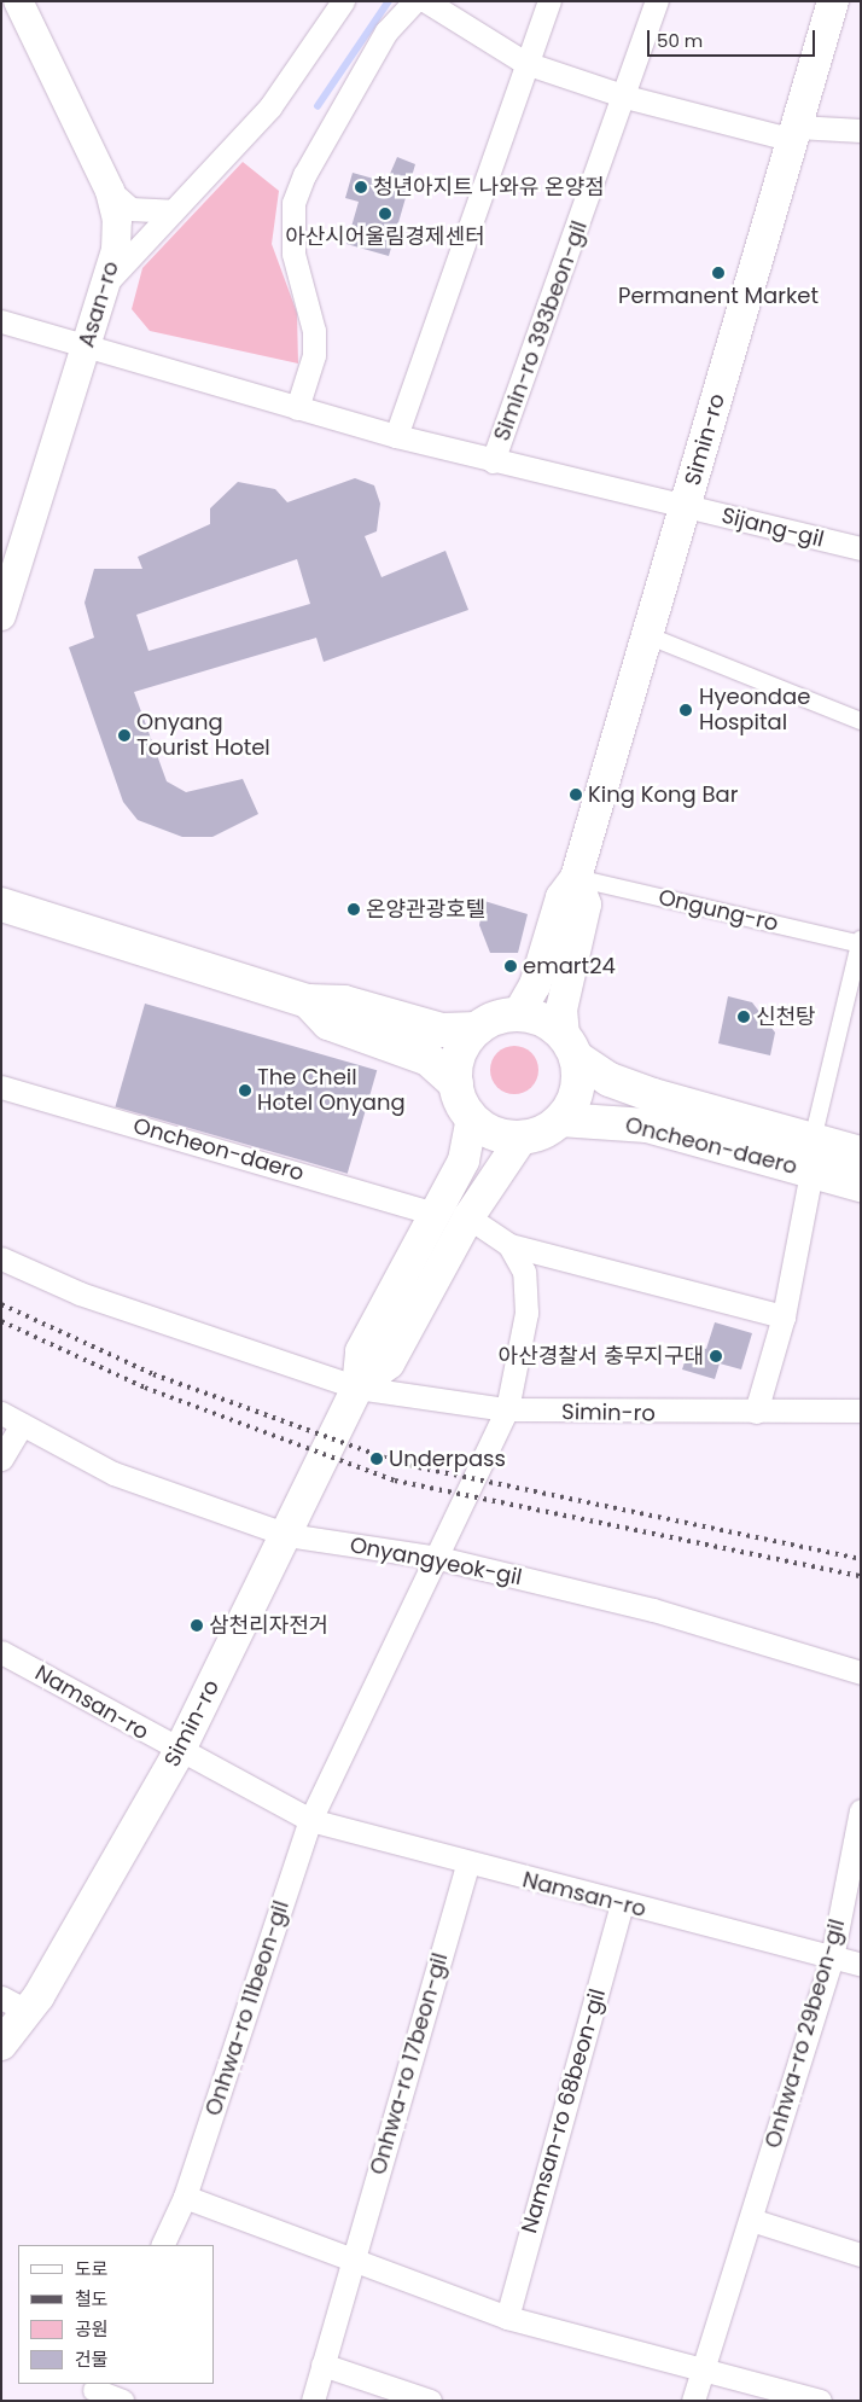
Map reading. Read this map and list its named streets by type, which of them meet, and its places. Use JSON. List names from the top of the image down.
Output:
{
  "streets": {
    "main road": ["Simin-ro", "Oncheon-daero"],
    "street": [
      "Asan-ro",
      "Simin-ro 393beon-gil",
      "Sijang-gil",
      "Ongung-ro",
      "Onyangyeok-gil",
      "Namsan-ro",
      "Onhwa-ro 11beon-gil",
      "Onhwa-ro 29beon-gil",
      "Onhwa-ro 17beon-gil",
      "Namsan-ro 68beon-gil"
    ]
  },
  "crossings": [
    ["Asan-ro", "Simin-ro 393beon-gil"],
    ["Simin-ro 393beon-gil", "Simin-ro"],
    ["Simin-ro 393beon-gil", "Sijang-gil"],
    ["Simin-ro", "Sijang-gil"],
    ["Simin-ro", "Ongung-ro"],
    ["Simin-ro", "Oncheon-daero"],
    ["Simin-ro", "Onyangyeok-gil"],
    ["Simin-ro", "Namsan-ro"],
    ["Ongung-ro", "Oncheon-daero"],
    ["Namsan-ro", "Onhwa-ro 11beon-gil"],
    ["Namsan-ro", "Onhwa-ro 29beon-gil"],
    ["Namsan-ro", "Onhwa-ro 17beon-gil"],
    ["Namsan-ro", "Namsan-ro 68beon-gil"]
  ],
  "places": [
    "청년아지트 나와유 온양점",
    "아산시어울림경제센터",
    "Permanent Market",
    "Hyeondae Hospital",
    "Onyang Tourist Hotel",
    "King Kong Bar",
    "온양관광호텔",
    "emart24",
    "신천탕",
    "The Cheil Hotel Onyang",
    "아산경찰서 충무지구대",
    "Underpass",
    "삼천리자전거"
  ],
  "legend": [
    "도로",
    "철도",
    "공원",
    "건물"
  ],
  "scale_bar": "50 m"
}
